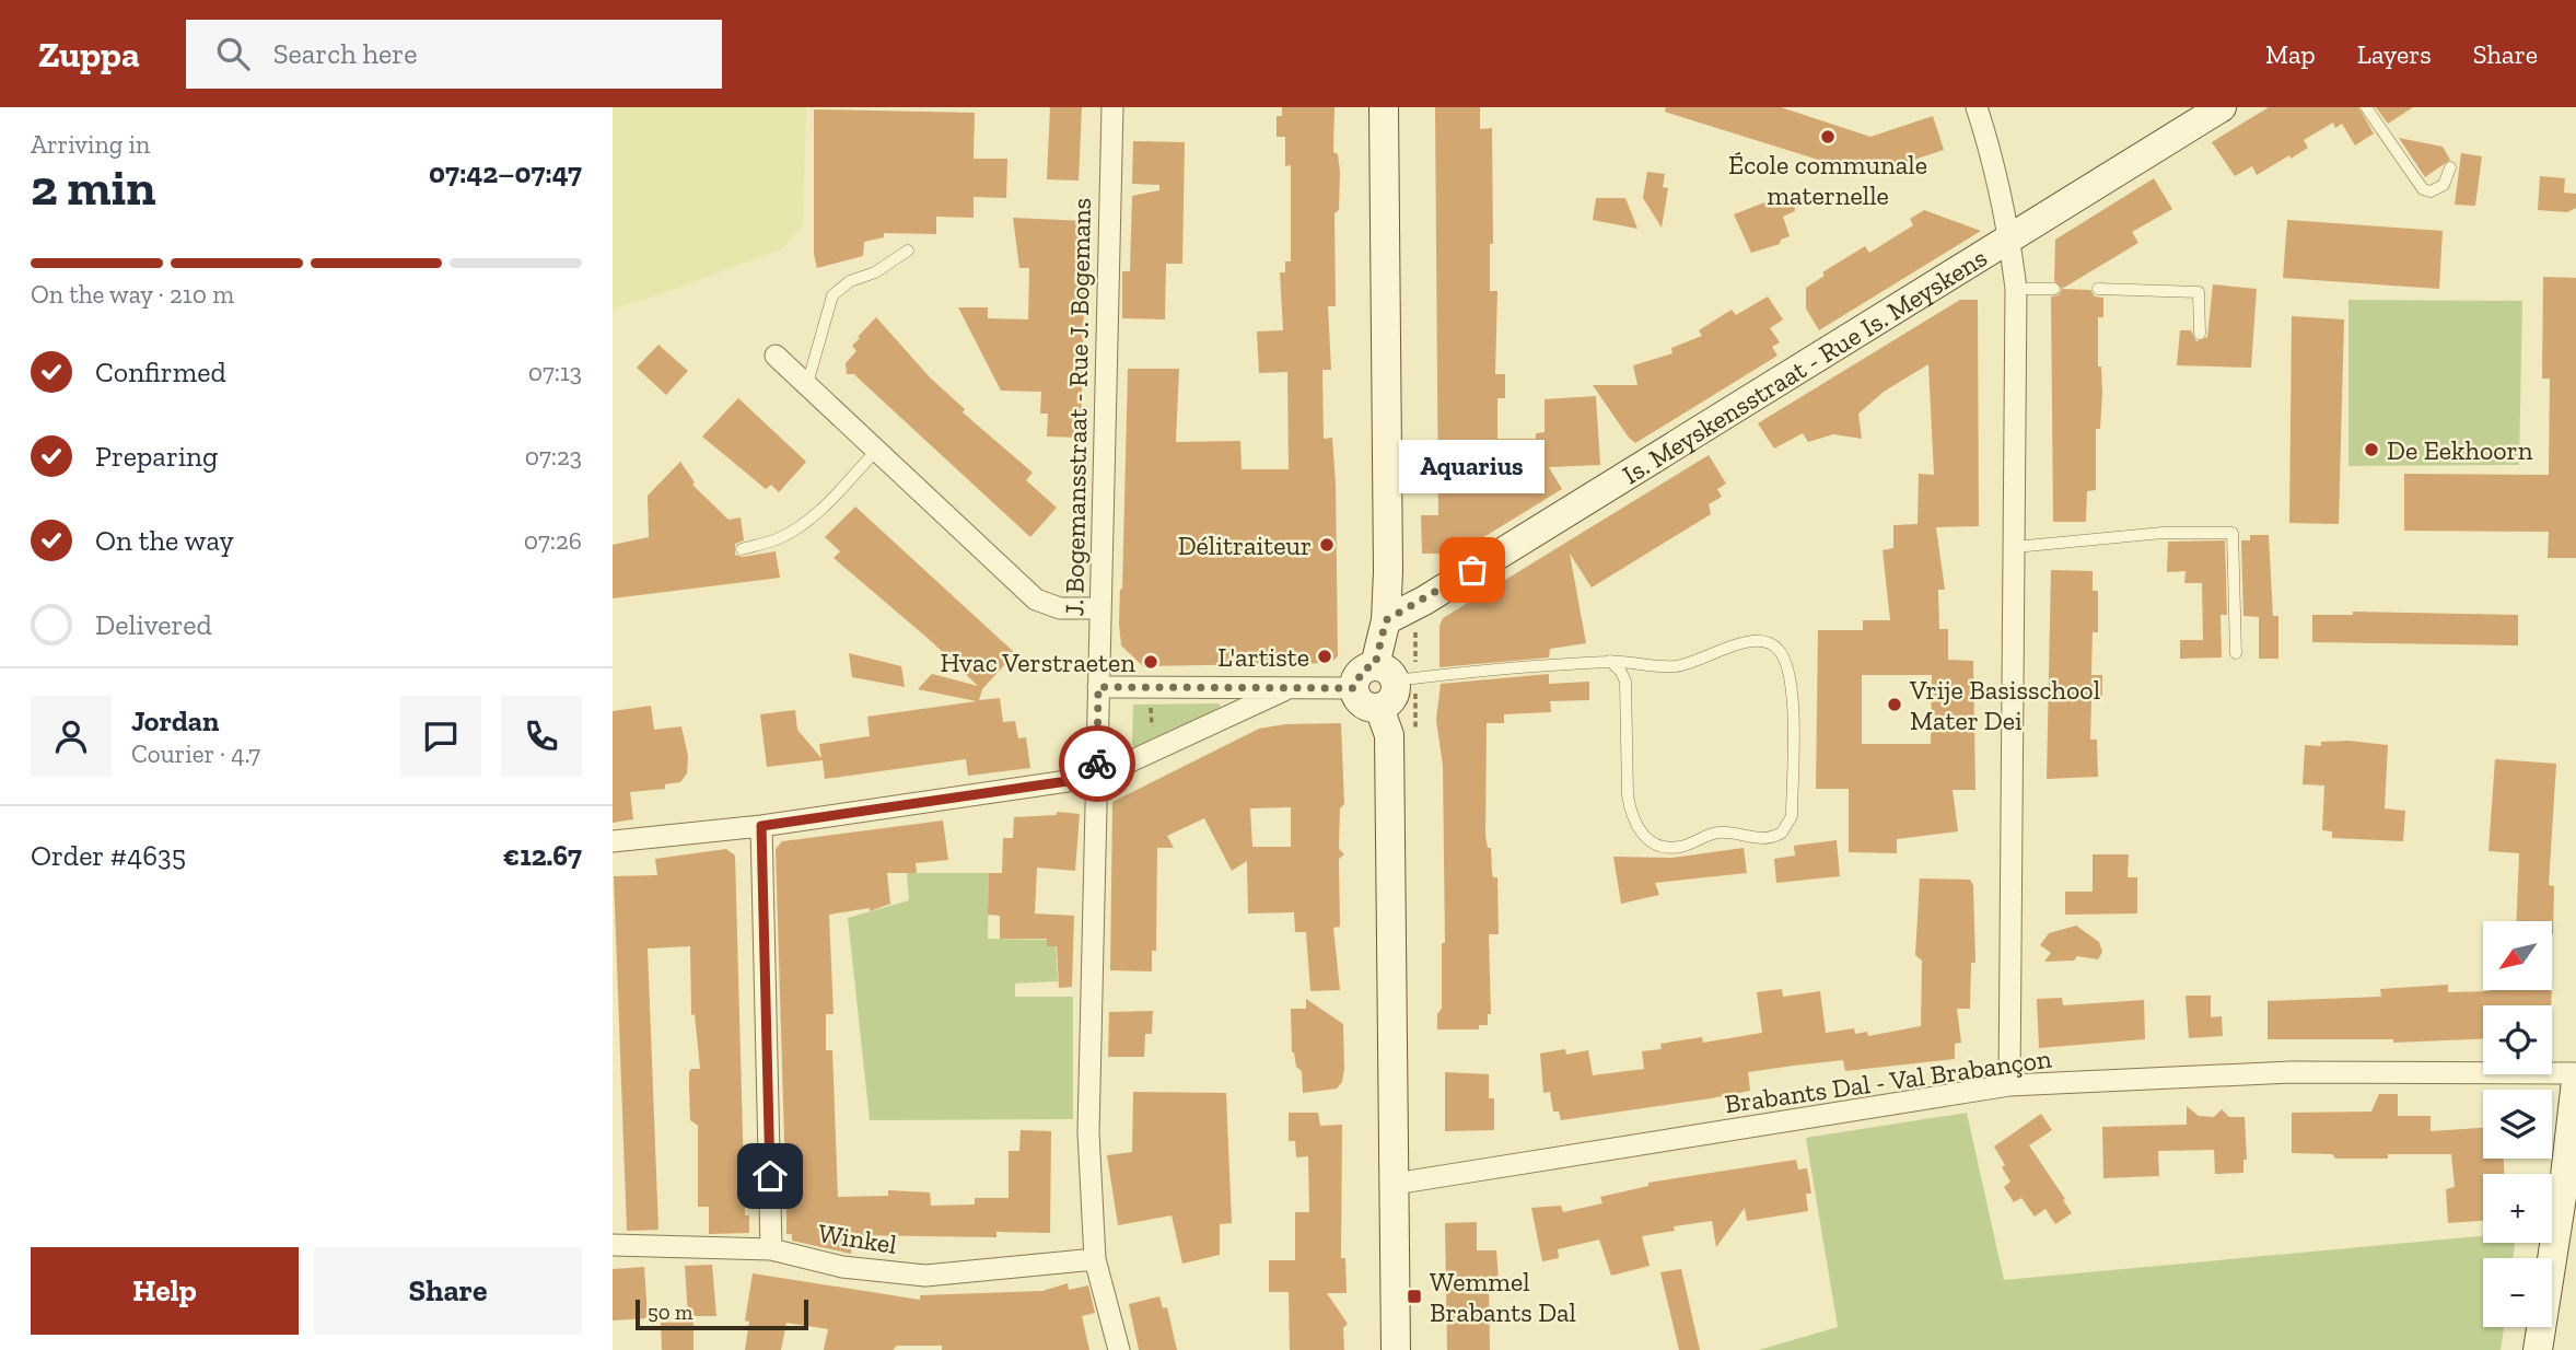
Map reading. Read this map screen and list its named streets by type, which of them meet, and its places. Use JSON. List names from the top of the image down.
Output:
{
  "streets": {
    "street": [
      "Is. Meyskensstraat - Rue Is. Meyskens",
      "J. Bogemansstraat - Rue J. Bogemans",
      "Brabants Dal - Val Brabançon",
      "Winkel"
    ]
  },
  "crossings": [
    ["J. Bogemansstraat - Rue J. Bogemans", "Winkel"]
  ],
  "places": {
    "other": [
      "École communale maternelle",
      "De Eekhoorn",
      "Délitraiteur",
      "Aquarius",
      "L'artiste",
      "Hvac Verstraeten",
      "Vrije Basisschool Mater Dei"
    ],
    "transit": ["Wemmel Brabants Dal"]
  },
  "scale_bar": "50 m",
  "north": "bottom left",
  "page": {
    "header": "Zuppa",
    "search": "Search here",
    "nav": ["Map", "Layers", "Share"],
    "heading": ["2 min", "Arriving in", "07:42–07:47"],
    "panel": [
      "Jordan",
      "Courier · 4.7",
      "Order #4635",
      "€12.67"
    ],
    "bar": "On the way · 210 m",
    "list": [
      ["Confirmed", "07:13"],
      ["Preparing", "07:23"],
      ["On the way", "07:26"],
      "Delivered"
    ],
    "bubble": "Aquarius",
    "map_buttons": ["+", "−"],
    "buttons": ["Help", "Share"],
    "scale": "50 m"
  }
}
